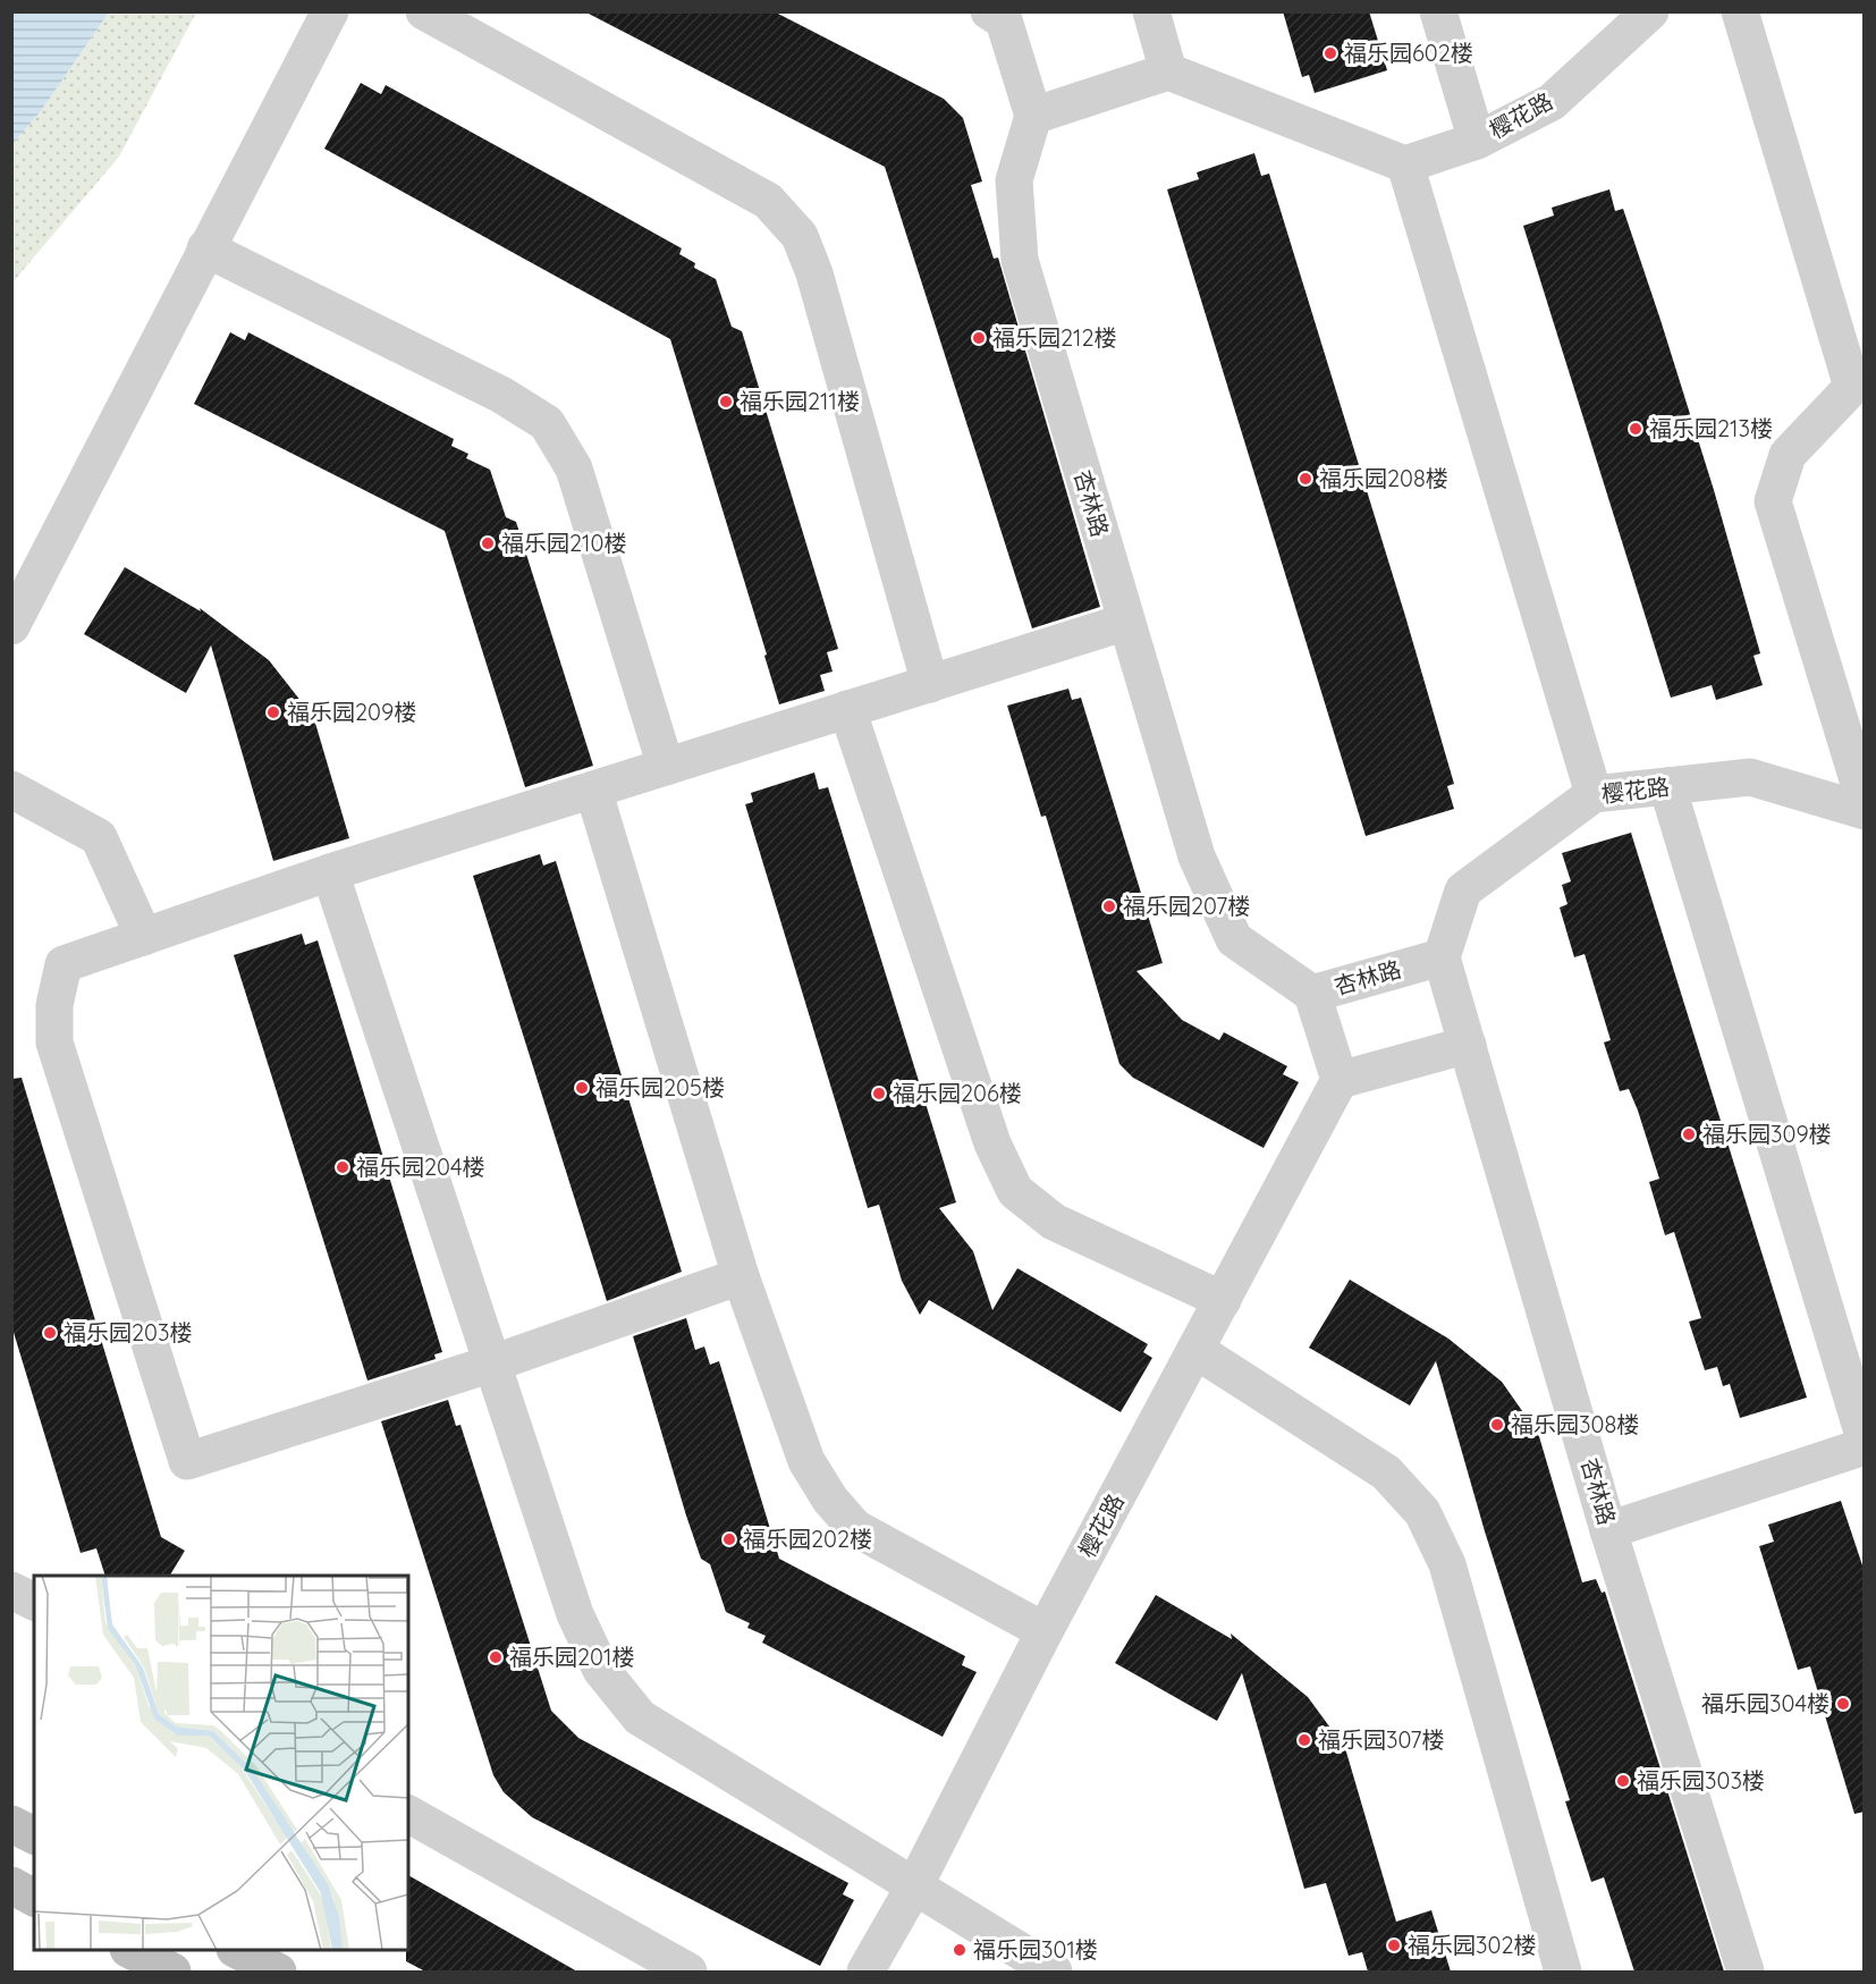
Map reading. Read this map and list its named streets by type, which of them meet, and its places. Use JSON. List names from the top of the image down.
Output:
{
  "streets": {
    "street": ["樱花路", "杏林路"]
  },
  "crossings": [
    ["樱花路", "杏林路"]
  ],
  "places": [
    "福乐园602楼",
    "福乐园212楼",
    "福乐园211楼",
    "福乐园213楼",
    "福乐园208楼",
    "福乐园210楼",
    "福乐园209楼",
    "福乐园207楼",
    "福乐园205楼",
    "福乐园206楼",
    "福乐园309楼",
    "福乐园204楼",
    "福乐园203楼",
    "福乐园308楼",
    "福乐园202楼",
    "福乐园201楼",
    "福乐园304楼",
    "福乐园307楼",
    "福乐园303楼",
    "福乐园302楼",
    "福乐园301楼"
  ]
}
